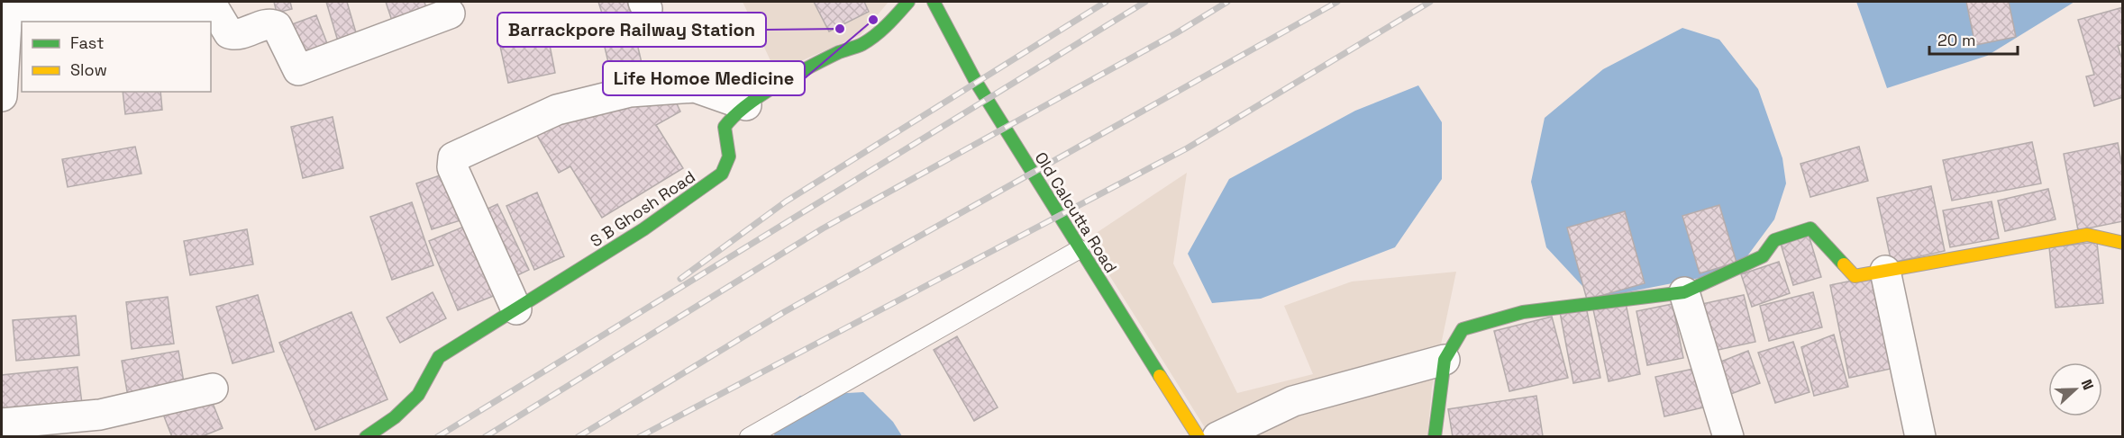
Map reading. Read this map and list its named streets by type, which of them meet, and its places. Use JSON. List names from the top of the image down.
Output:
{
  "streets": {
    "street": ["S B Ghosh Road", "Old Calcutta Road"]
  },
  "places": ["Life Homoe Medicine", "Barrackpore Railway Station"],
  "legend": ["Fast", "Slow"],
  "scale_bar": "20 m",
  "north": "right"
}
